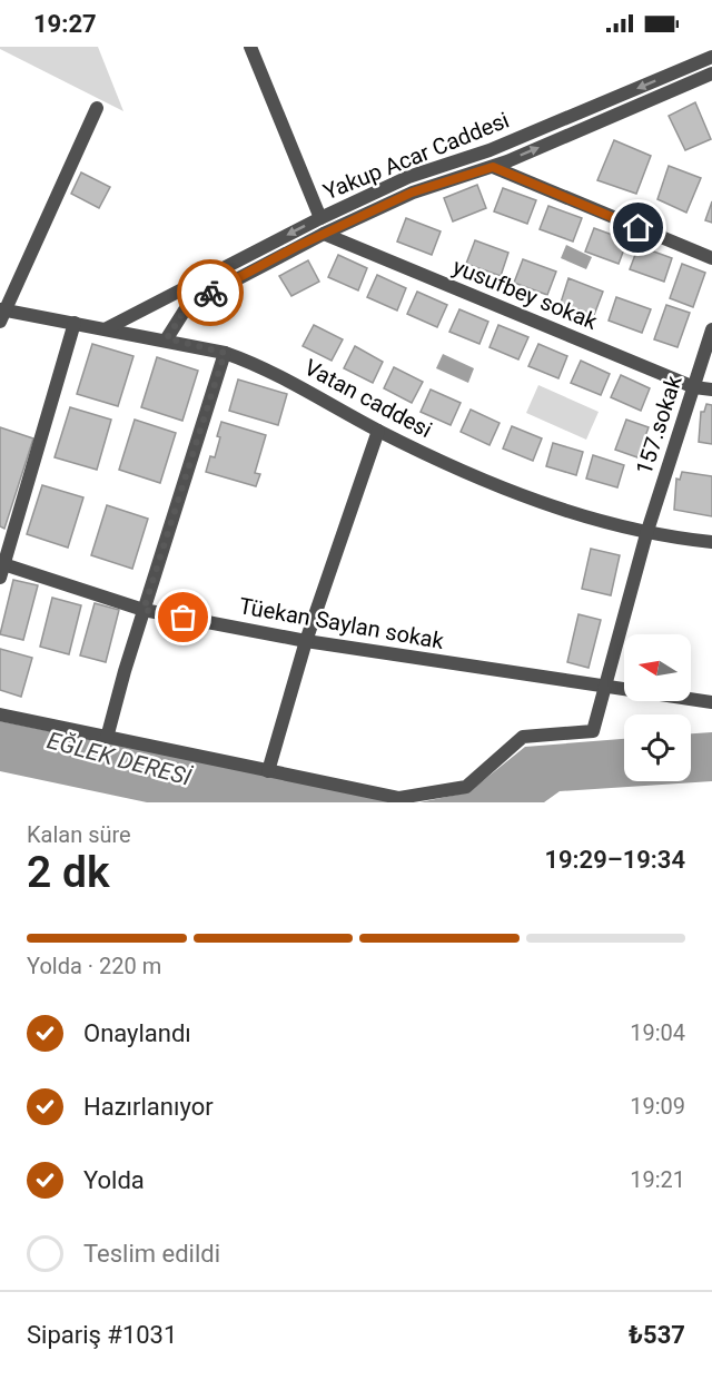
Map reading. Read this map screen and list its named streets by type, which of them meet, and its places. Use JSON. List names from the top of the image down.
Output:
{
  "streets": {
    "street": [
      "Yakup Acar Caddesi",
      "yusufbey sokak",
      "Vatan caddesi",
      "157.sokak",
      "Tüekan Saylan sokak"
    ]
  },
  "crossings": [
    ["Yakup Acar Caddesi", "yusufbey sokak"],
    ["Yakup Acar Caddesi", "Vatan caddesi"],
    ["yusufbey sokak", "157.sokak"],
    ["Vatan caddesi", "157.sokak"],
    ["157.sokak", "Tüekan Saylan sokak"]
  ],
  "water": ["EĞLEK DERESİ"],
  "north": "left",
  "page": {
    "status": "19:27",
    "heading": ["2 dk", "Kalan süre", "19:29–19:34"],
    "panel": ["Sipariş #1031", "₺537"],
    "bar": "Yolda · 220 m",
    "list": [
      ["Onaylandı", "19:04"],
      ["Hazırlanıyor", "19:09"],
      ["Yolda", "19:21"],
      "Teslim edildi"
    ]
  }
}
